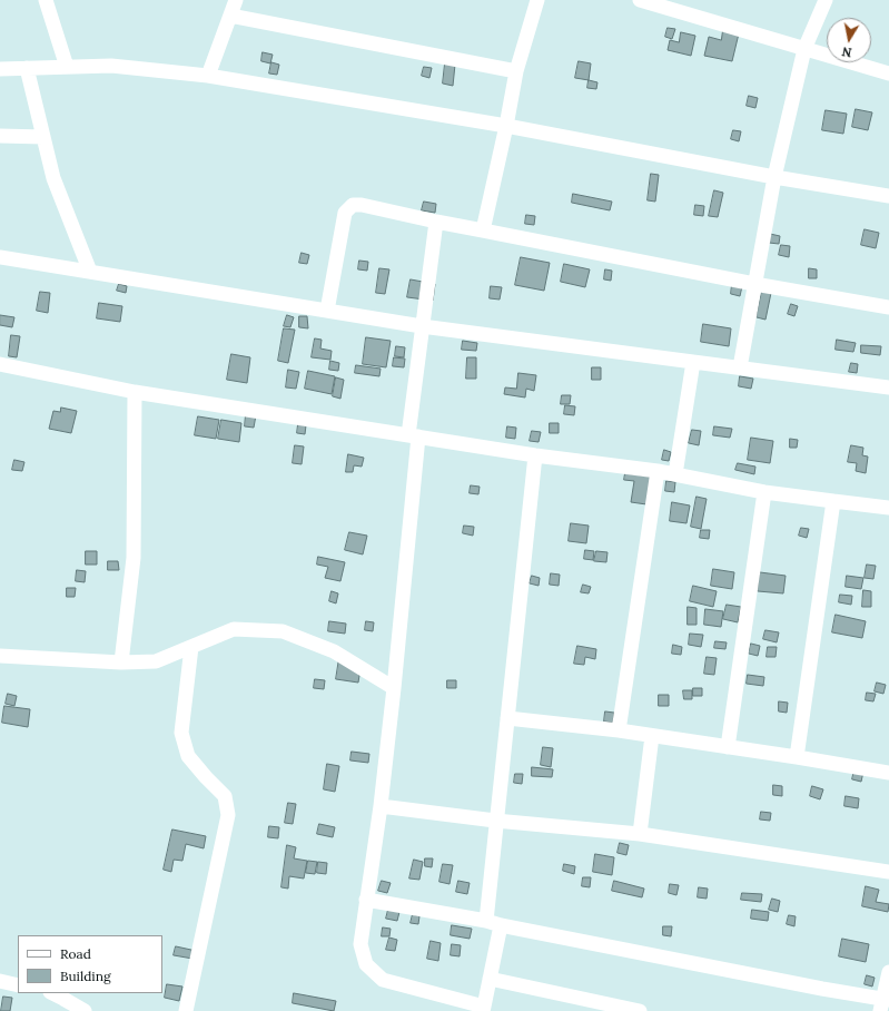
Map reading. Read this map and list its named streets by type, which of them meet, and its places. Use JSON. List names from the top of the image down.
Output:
{
  "legend": ["Road", "Building"],
  "north": "bottom"
}
